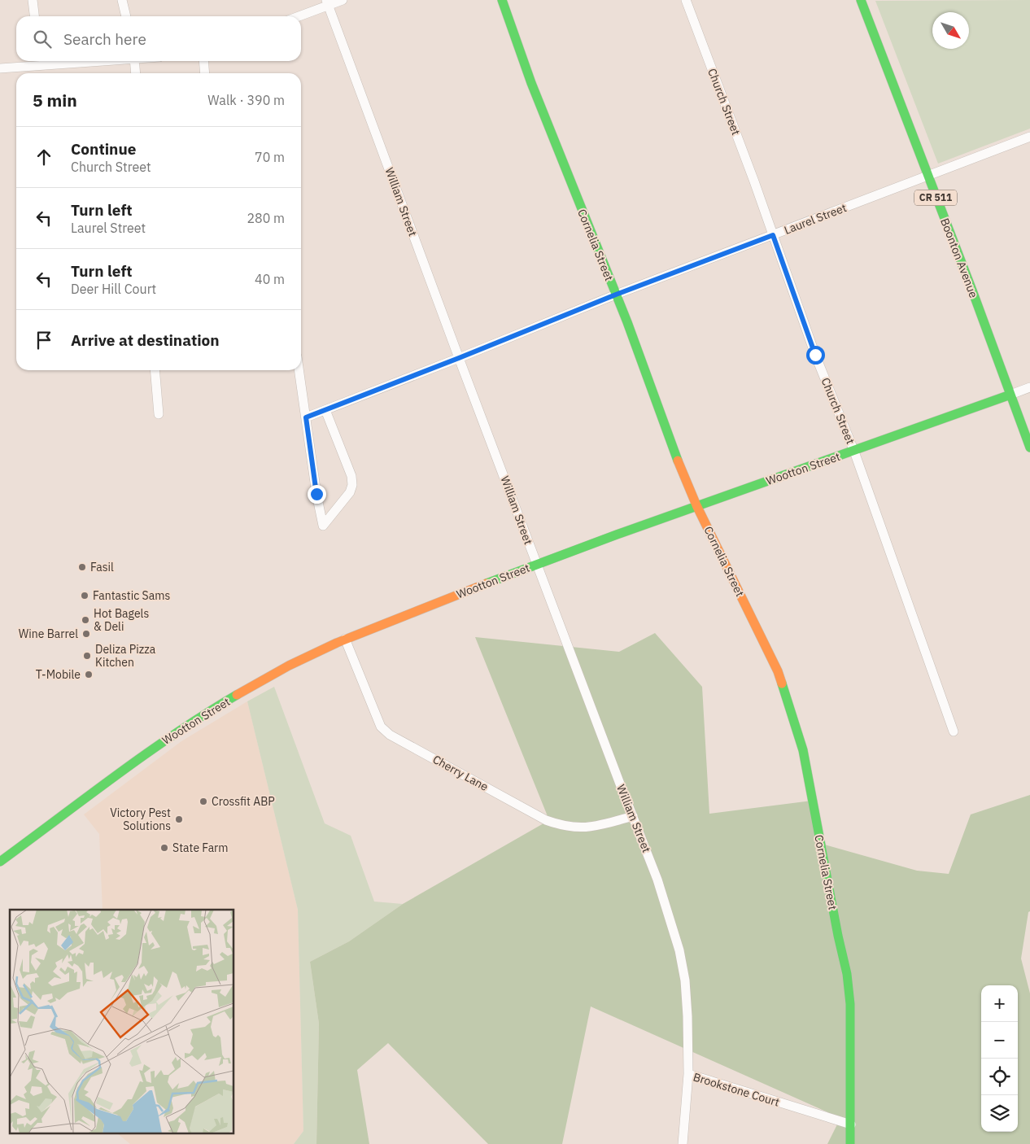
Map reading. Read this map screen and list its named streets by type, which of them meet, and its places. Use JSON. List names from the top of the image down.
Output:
{
  "streets": {
    "street": [
      "Church Street",
      "CR 511",
      "William Street",
      "Laurel Street",
      "Cornelia Street",
      "Boonton Avenue",
      "Wootton Street",
      "Cherry Lane",
      "Brookstone Court"
    ]
  },
  "crossings": [
    ["Church Street", "Laurel Street"],
    ["Church Street", "Wootton Street"],
    ["William Street", "Laurel Street"],
    ["William Street", "Wootton Street"],
    ["William Street", "Cherry Lane"],
    ["William Street", "Brookstone Court"],
    ["Laurel Street", "Cornelia Street"],
    ["Laurel Street", "Boonton Avenue"],
    ["Cornelia Street", "Wootton Street"],
    ["Cornelia Street", "Brookstone Court"],
    ["Boonton Avenue", "Wootton Street"],
    ["Wootton Street", "Cherry Lane"]
  ],
  "places": [
    "Fasil",
    "Fantastic Sams",
    "Hot Bagels & Deli",
    "Wine Barrel",
    "Deliza Pizza Kitchen",
    "T-Mobile",
    "Crossfit ABP",
    "Victory Pest Solutions",
    "State Farm"
  ],
  "north": "bottom right",
  "page": {
    "search": "Search here",
    "heading": ["5 min", "Walk · 390 m"],
    "list": [
      ["Continue", "Church Street", "70 m"],
      ["Turn left", "Laurel Street", "280 m"],
      ["Turn left", "Deer Hill Court", "40 m"],
      "Arrive at destination"
    ],
    "map_buttons": ["+", "−"]
  }
}
